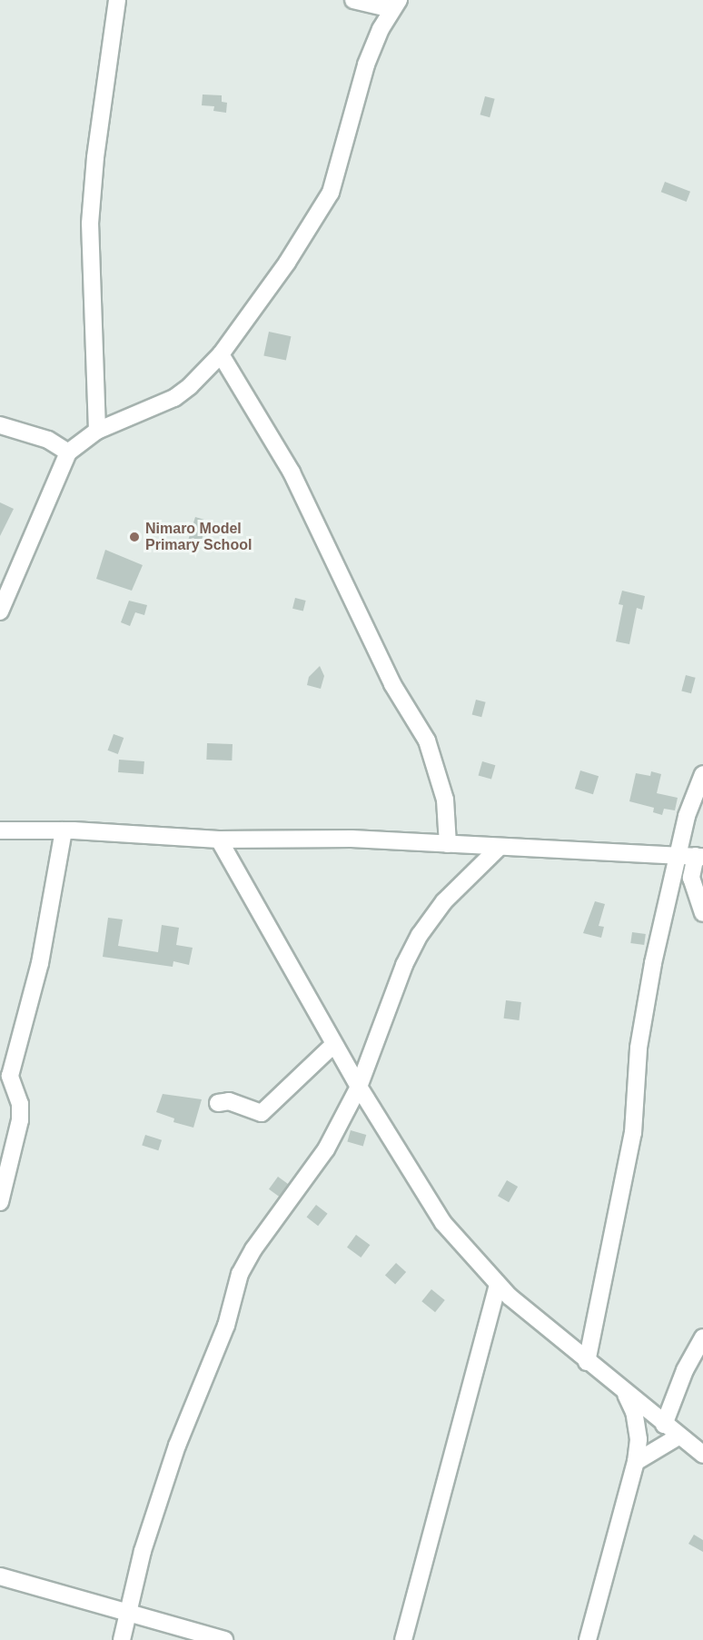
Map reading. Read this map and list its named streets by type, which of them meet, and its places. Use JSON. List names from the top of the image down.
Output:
{
  "places": ["Nimaro Model Primary School"]
}
